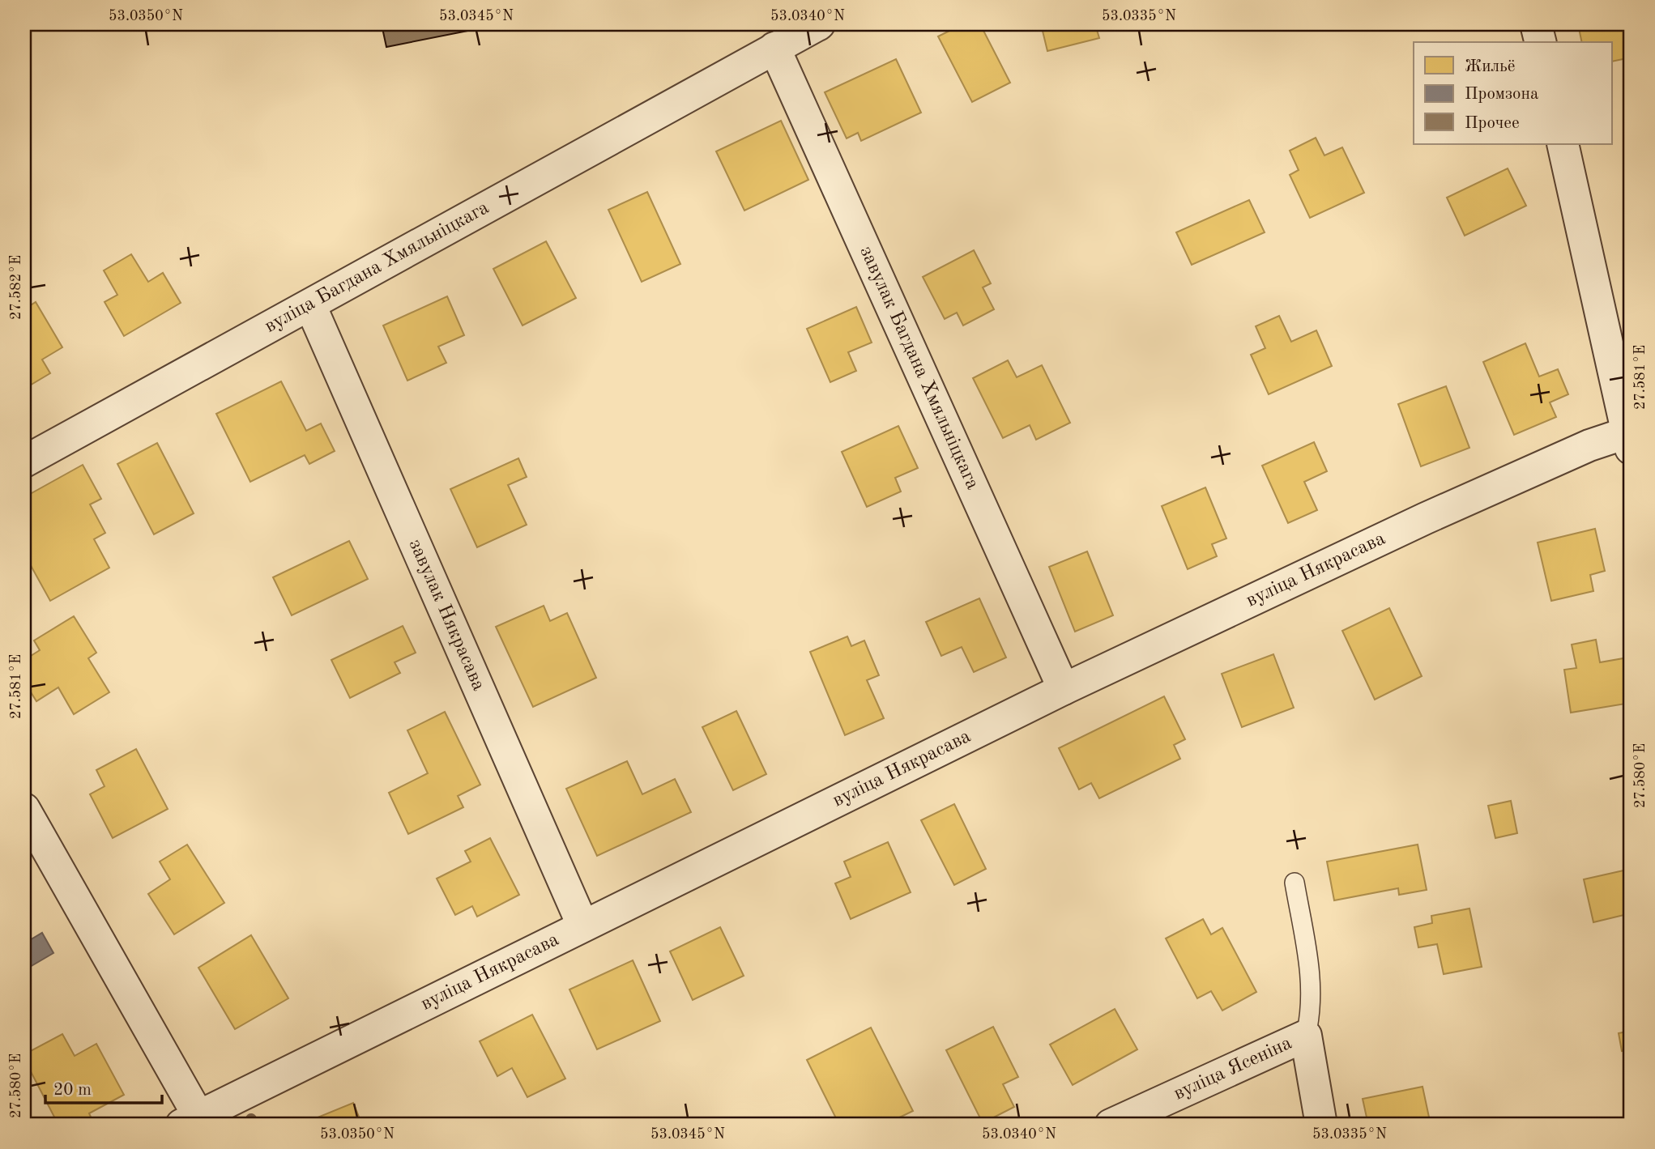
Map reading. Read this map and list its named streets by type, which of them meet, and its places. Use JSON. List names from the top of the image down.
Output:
{
  "streets": {
    "street": [
      "вуліца Багдана Хмяльніцкага",
      "завулак Багдана Хмяльніцкага",
      "вуліца Някрасава",
      "завулак Някрасава",
      "вуліца Ясеніна"
    ]
  },
  "crossings": [
    ["вуліца Багдана Хмяльніцкага", "завулак Багдана Хмяльніцкага"],
    ["вуліца Багдана Хмяльніцкага", "завулак Някрасава"],
    ["завулак Багдана Хмяльніцкага", "вуліца Някрасава"],
    ["вуліца Някрасава", "завулак Някрасава"]
  ],
  "legend": ["Жильё", "Промзона", "Прочее"],
  "scale_bar": "20 m",
  "coordinates": [
    "53.0350°N",
    "53.0345°N",
    "53.0340°N",
    "53.0335°N",
    "27.582°E",
    "27.581°E",
    "27.580°E"
  ]
}
